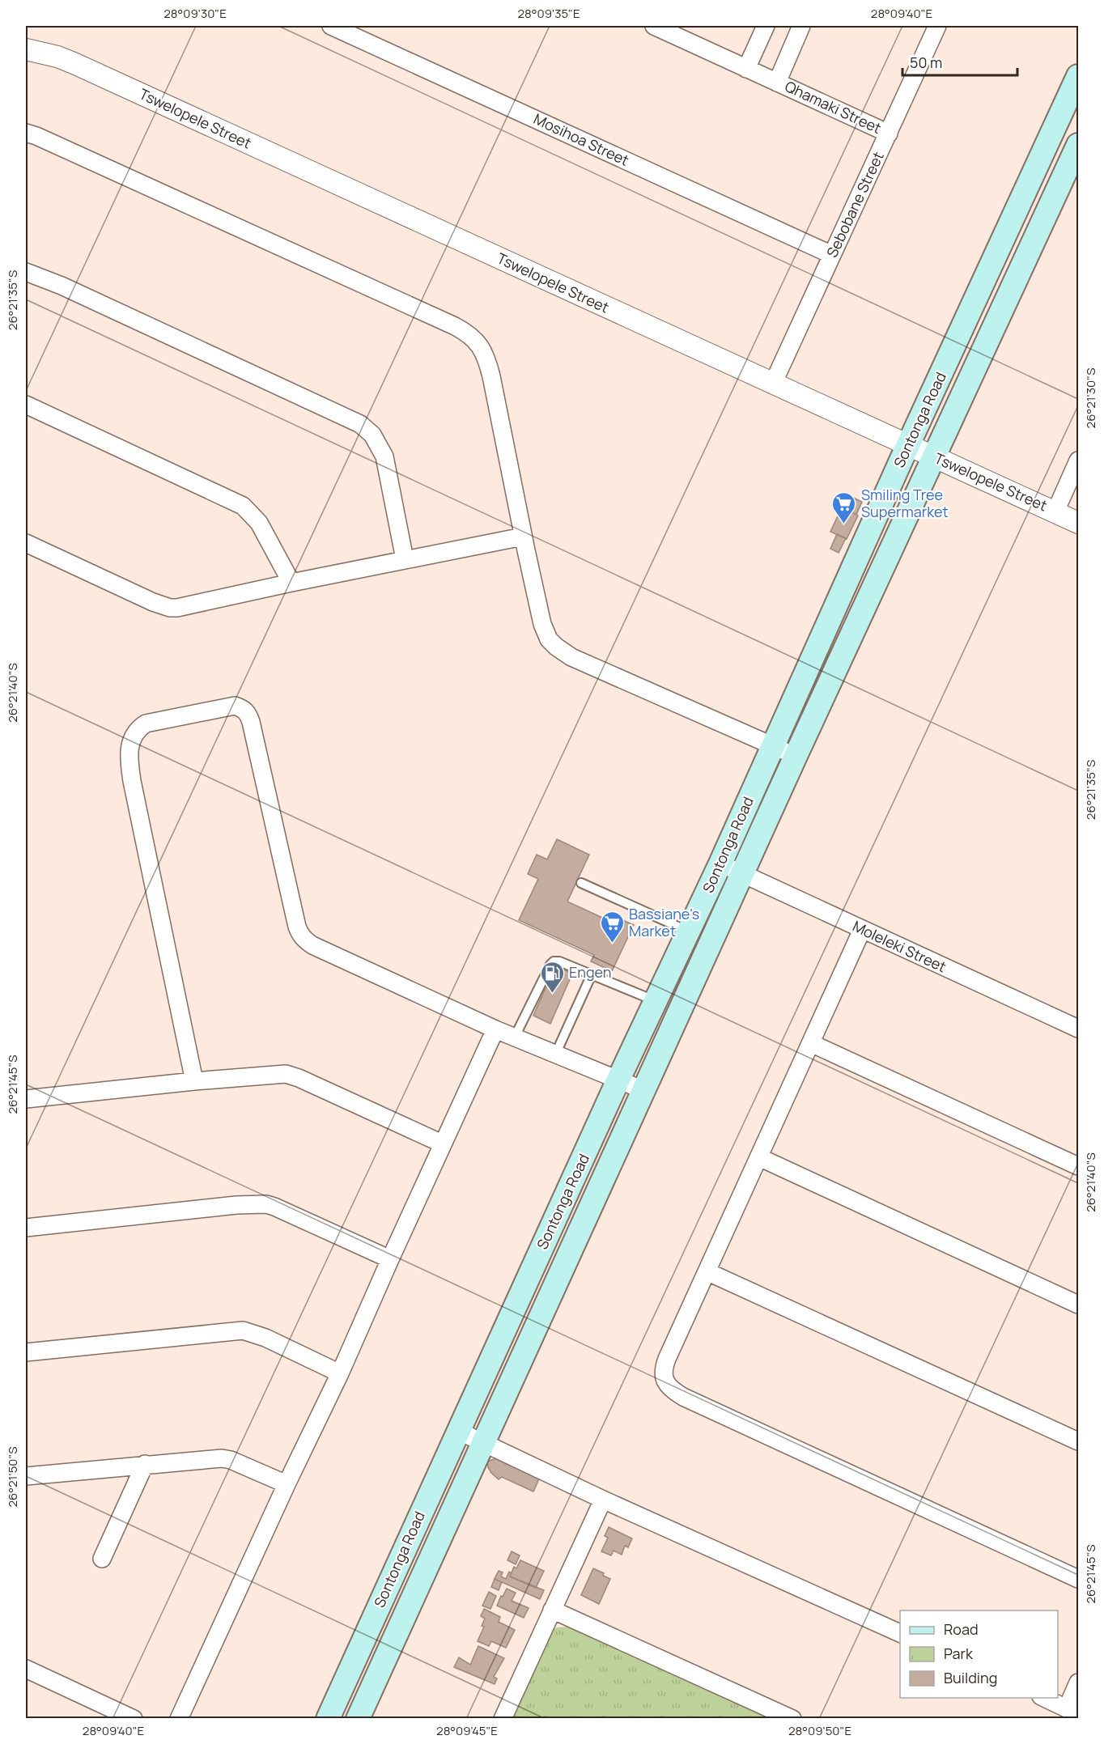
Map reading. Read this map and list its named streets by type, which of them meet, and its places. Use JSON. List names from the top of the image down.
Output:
{
  "streets": {
    "main road": ["Sontonga Road"],
    "street": [
      "Qhamaki Street",
      "Tswelopele Street",
      "Mosihoa Street",
      "Sebobane Street",
      "Moleleki Street"
    ]
  },
  "crossings": [
    ["Qhamaki Street", "Sebobane Street"],
    ["Tswelopele Street", "Sebobane Street"],
    ["Tswelopele Street", "Sontonga Road"],
    ["Mosihoa Street", "Sebobane Street"],
    ["Sontonga Road", "Moleleki Street"]
  ],
  "places": {
    "supermarket": ["Smiling Tree Supermarket", "Bassiane's Market"],
    "fuel station": ["Engen"]
  },
  "legend": ["Road", "Park", "Building"],
  "scale_bar": "50 m",
  "coordinates": [
    "28°09'30\"E",
    "28°09'35\"E",
    "28°09'40\"E",
    "26°21'35\"S",
    "26°21'30\"S",
    "26°21'40\"S",
    "26°21'45\"S",
    "26°21'50\"S",
    "28°09'45\"E",
    "28°09'50\"E"
  ]
}
